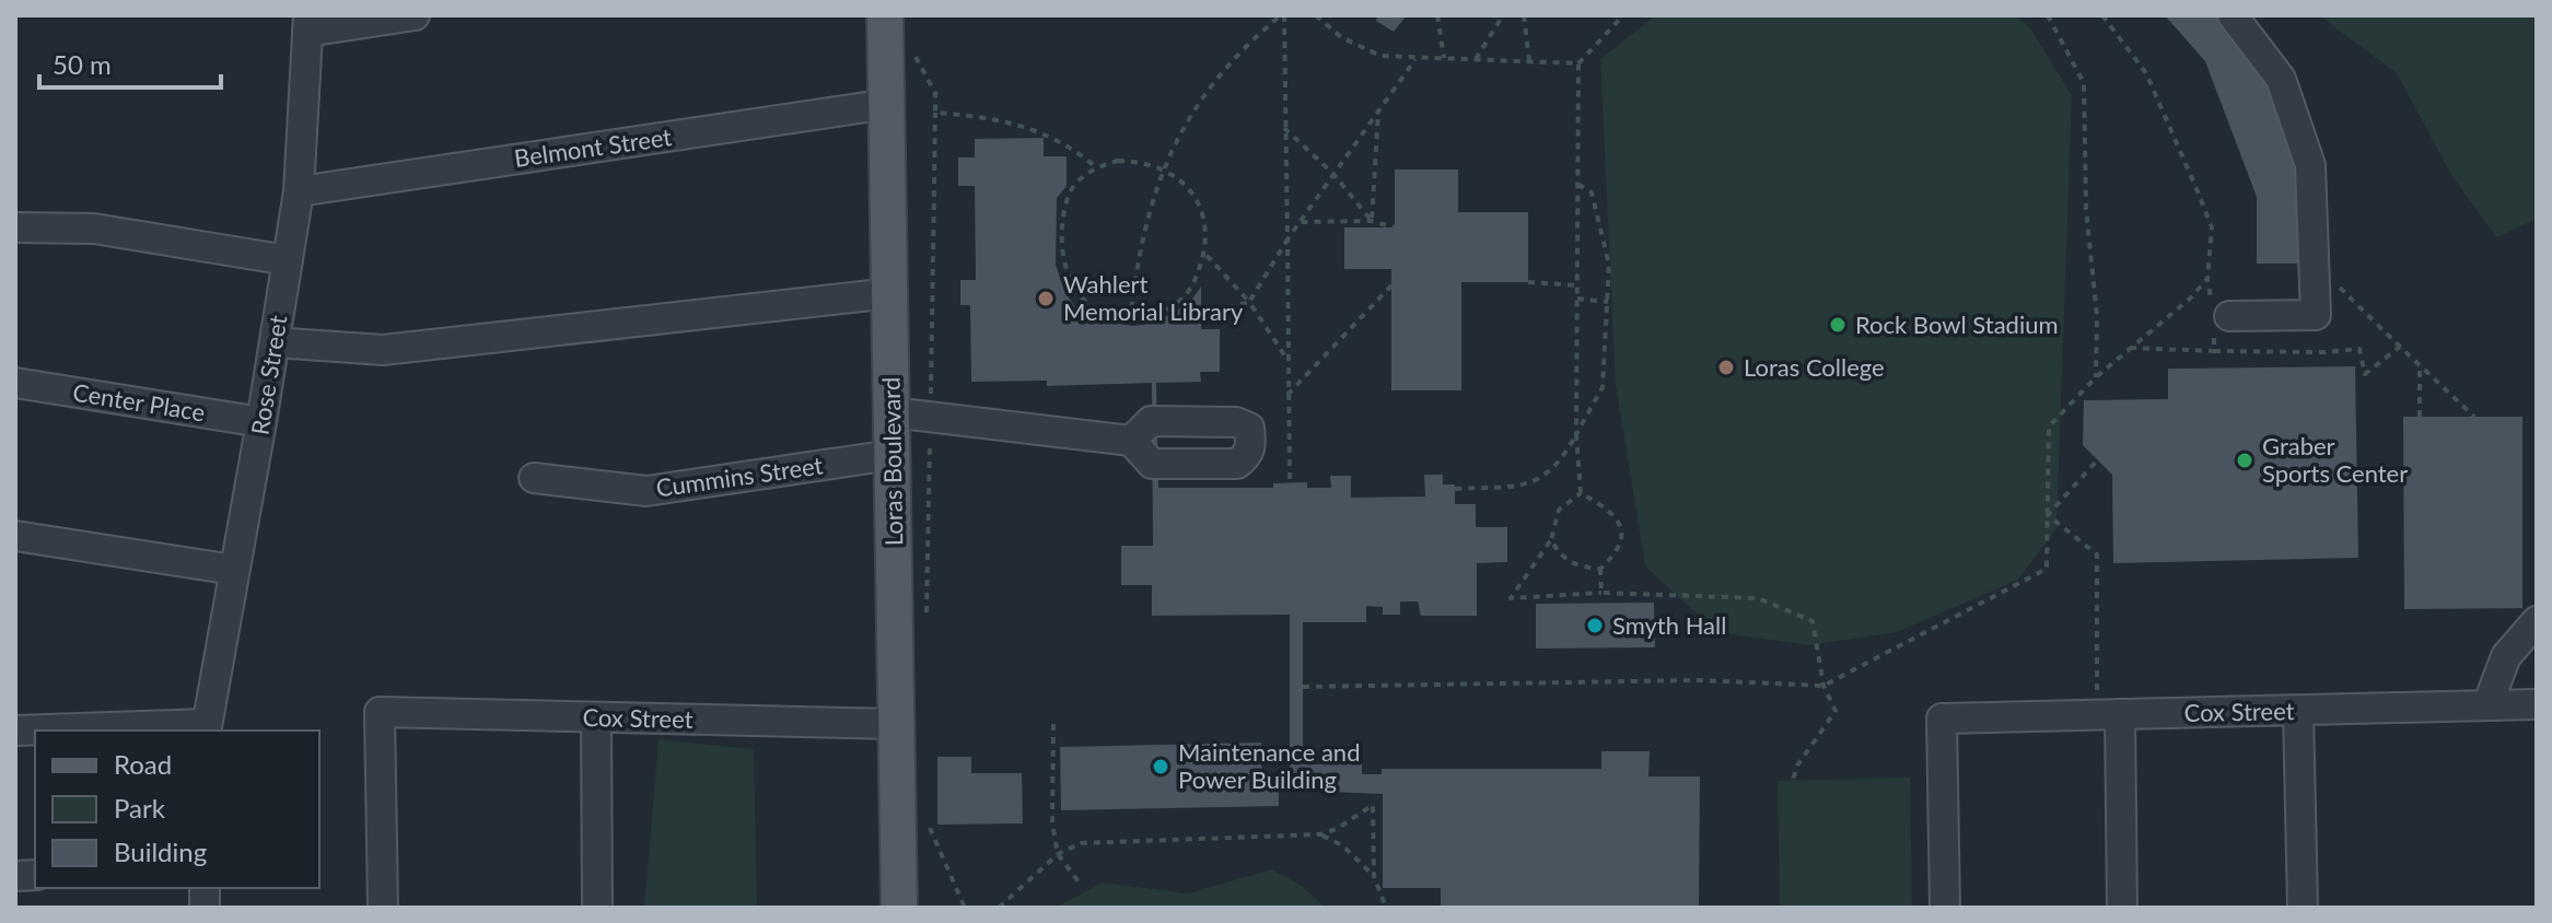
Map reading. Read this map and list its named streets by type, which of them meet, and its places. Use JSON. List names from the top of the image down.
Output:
{
  "streets": {
    "main road": ["Loras Boulevard"],
    "street": [
      "Belmont Street",
      "Rose Street",
      "Center Place",
      "Cummins Street",
      "Cox Street"
    ]
  },
  "crossings": [
    ["Belmont Street", "Rose Street"],
    ["Belmont Street", "Loras Boulevard"],
    ["Rose Street", "Center Place"],
    ["Loras Boulevard", "Cummins Street"],
    ["Loras Boulevard", "Cox Street"]
  ],
  "places": [
    "Wahlert Memorial Library",
    "Rock Bowl Stadium",
    "Loras College",
    "Graber Sports Center",
    "Smyth Hall",
    "Maintenance and Power Building"
  ],
  "legend": ["Road", "Park", "Building"],
  "scale_bar": "50 m"
}
